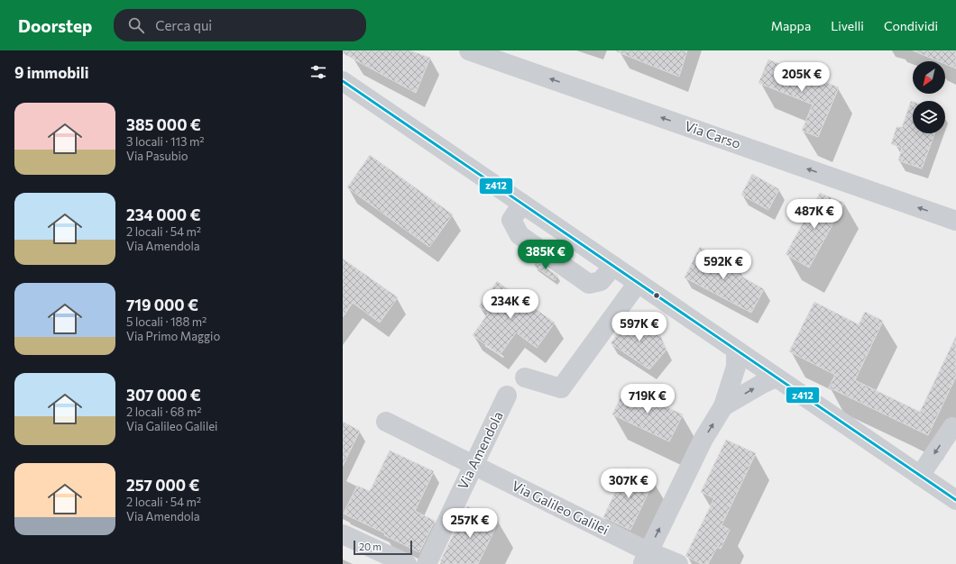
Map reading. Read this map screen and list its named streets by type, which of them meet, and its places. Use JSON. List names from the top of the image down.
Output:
{
  "streets": {
    "street": ["Via Carso", "Via Amendola", "Via Galileo Galilei"]
  },
  "crossings": [
    ["Via Amendola", "Via Galileo Galilei"]
  ],
  "lines": ["transit line z412"],
  "scale_bar": "20 m",
  "north": "bottom left",
  "page": {
    "header": "Doorstep",
    "search": "Cerca qui",
    "nav": ["Mappa", "Livelli", "Condividi"],
    "heading": "9 immobili",
    "price": [
      "205K €",
      "487K €",
      "385K €",
      "592K €",
      "234K €",
      "597K €",
      "719K €",
      "307K €",
      "257K €"
    ],
    "list": [
      {
        "name": "385 000 €",
        "note": "3 locali · 113 m² · Via Pasubio"
      },
      {
        "name": "234 000 €",
        "note": "2 locali · 54 m² · Via Amendola"
      },
      {
        "name": "719 000 €",
        "note": "5 locali · 188 m² · Via Primo Maggio"
      },
      {
        "name": "307 000 €",
        "note": "2 locali · 68 m² · Via Galileo Galilei"
      },
      {
        "name": "257 000 €",
        "note": "2 locali · 54 m² · Via Amendola"
      }
    ],
    "scale": "20 m"
  }
}
